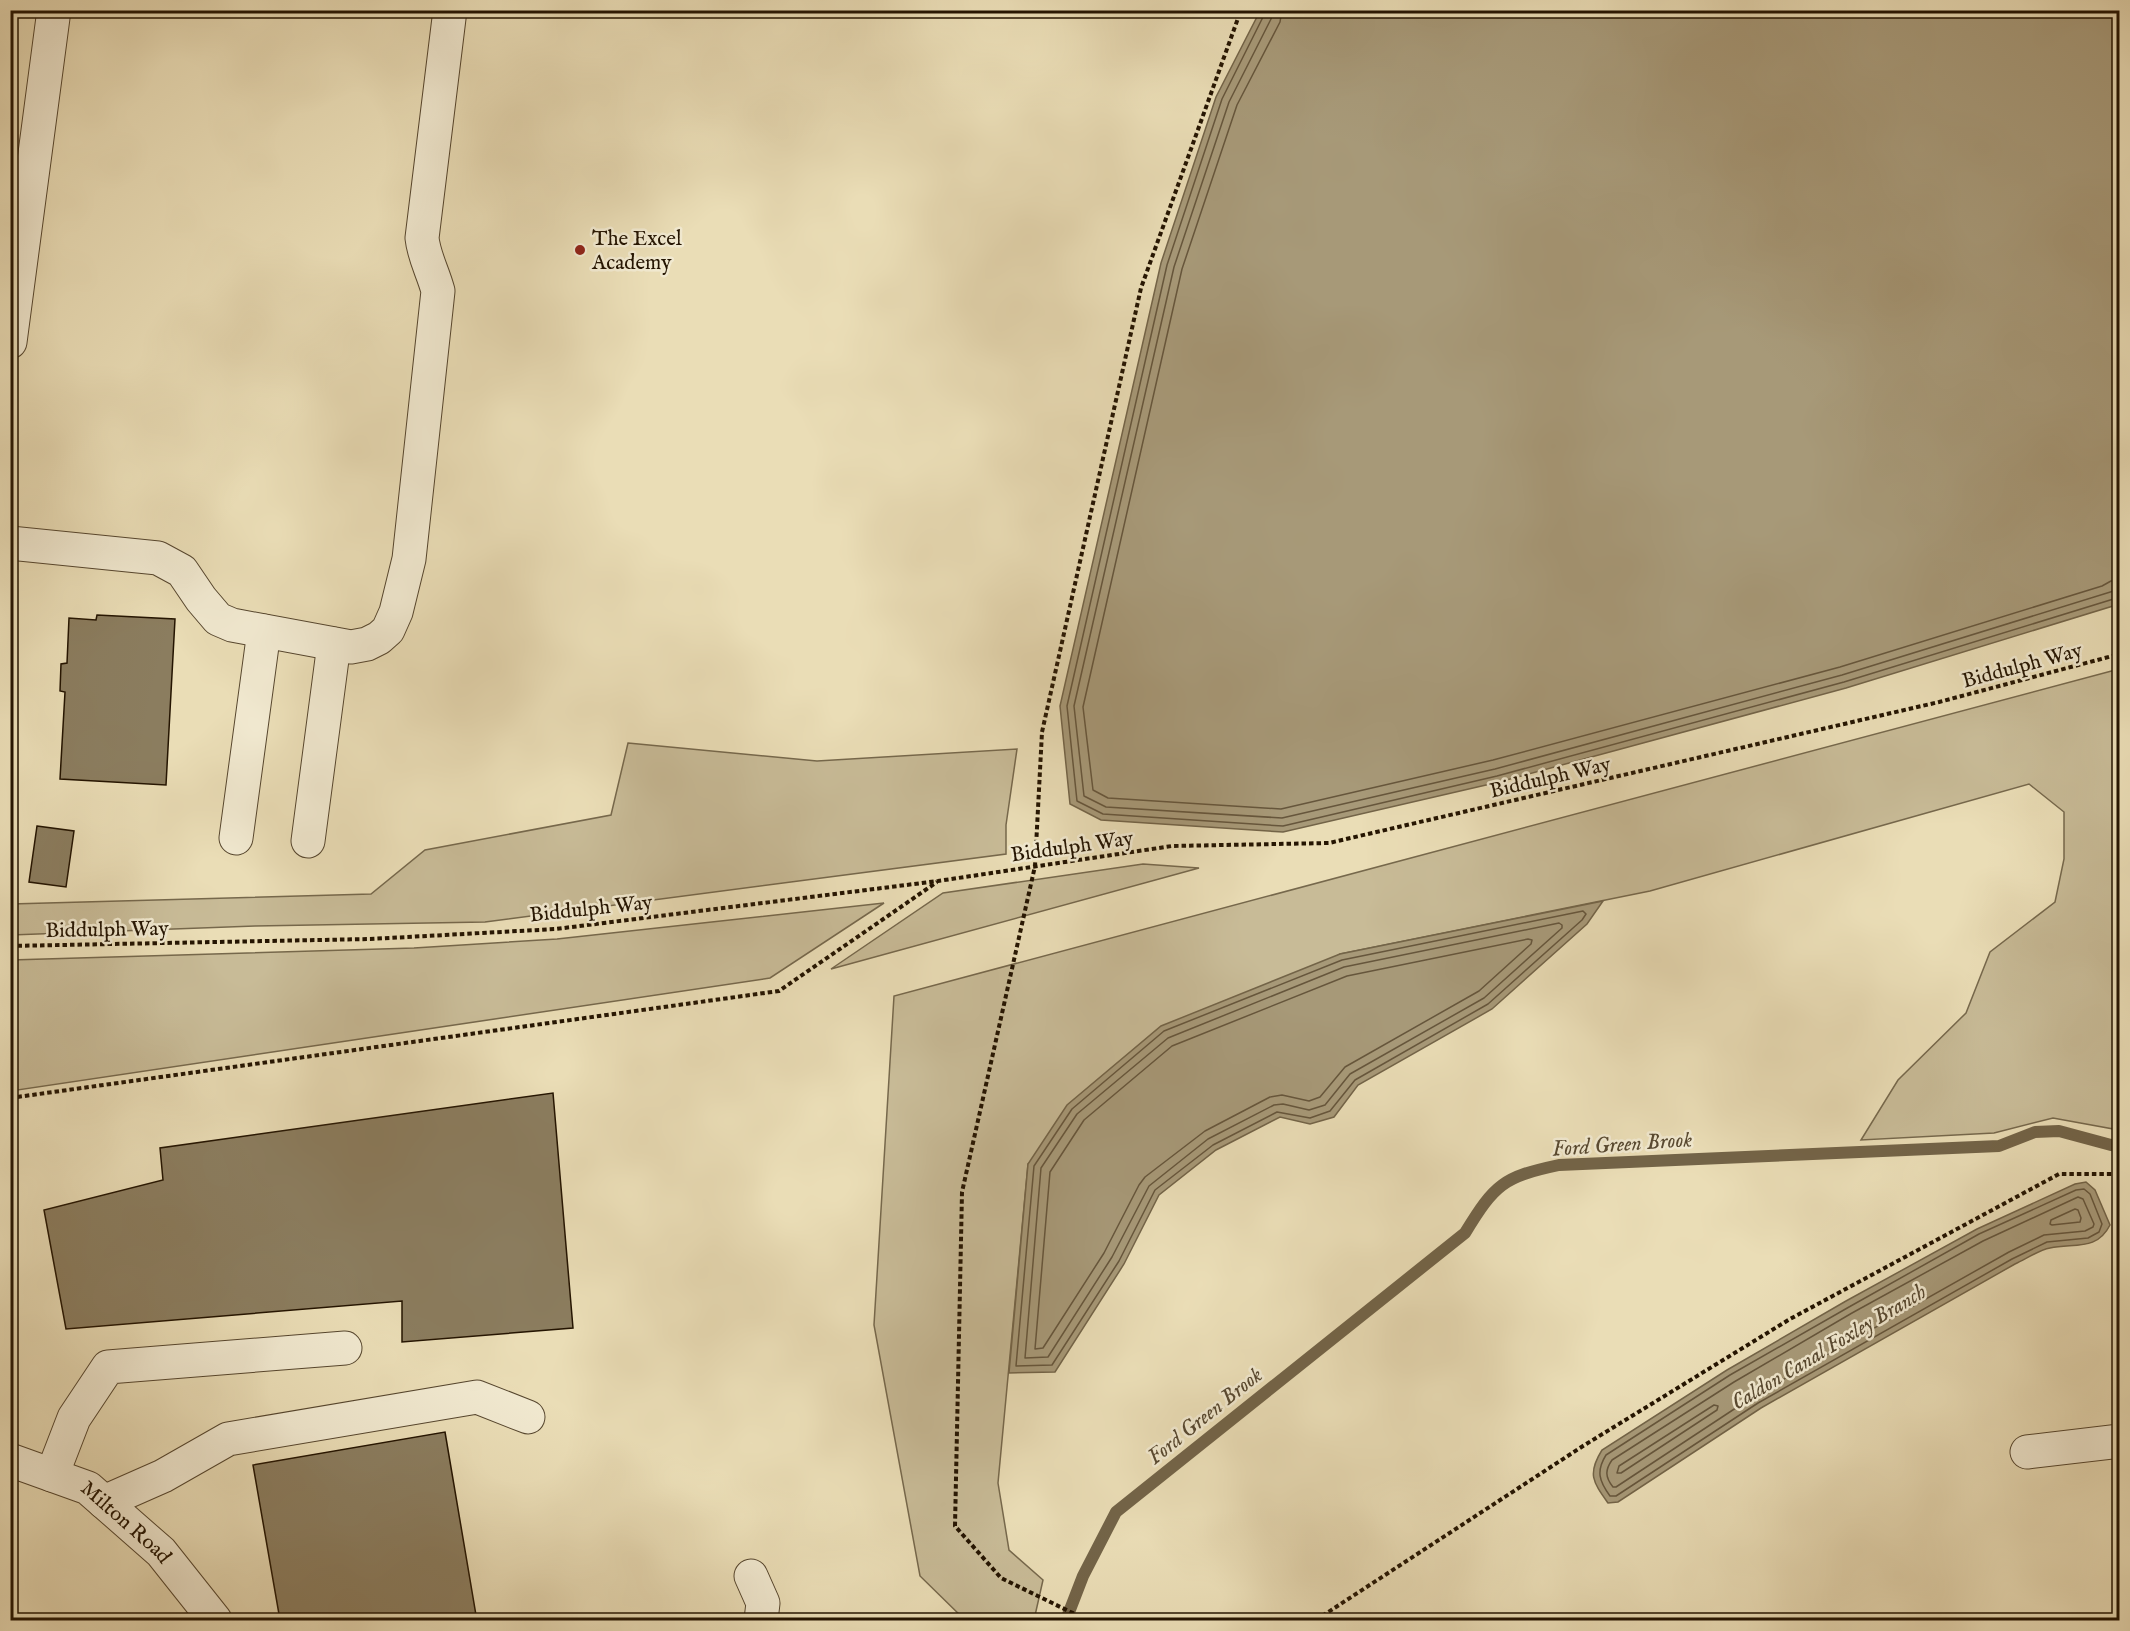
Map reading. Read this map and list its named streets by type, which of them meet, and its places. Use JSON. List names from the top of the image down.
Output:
{
  "streets": {
    "street": ["Milton Road"],
    "path": ["Biddulph Way"]
  },
  "water": ["Ford Green Brook", "Caldon Canal Foxley Branch"],
  "places": ["The Excel Academy"]
}
